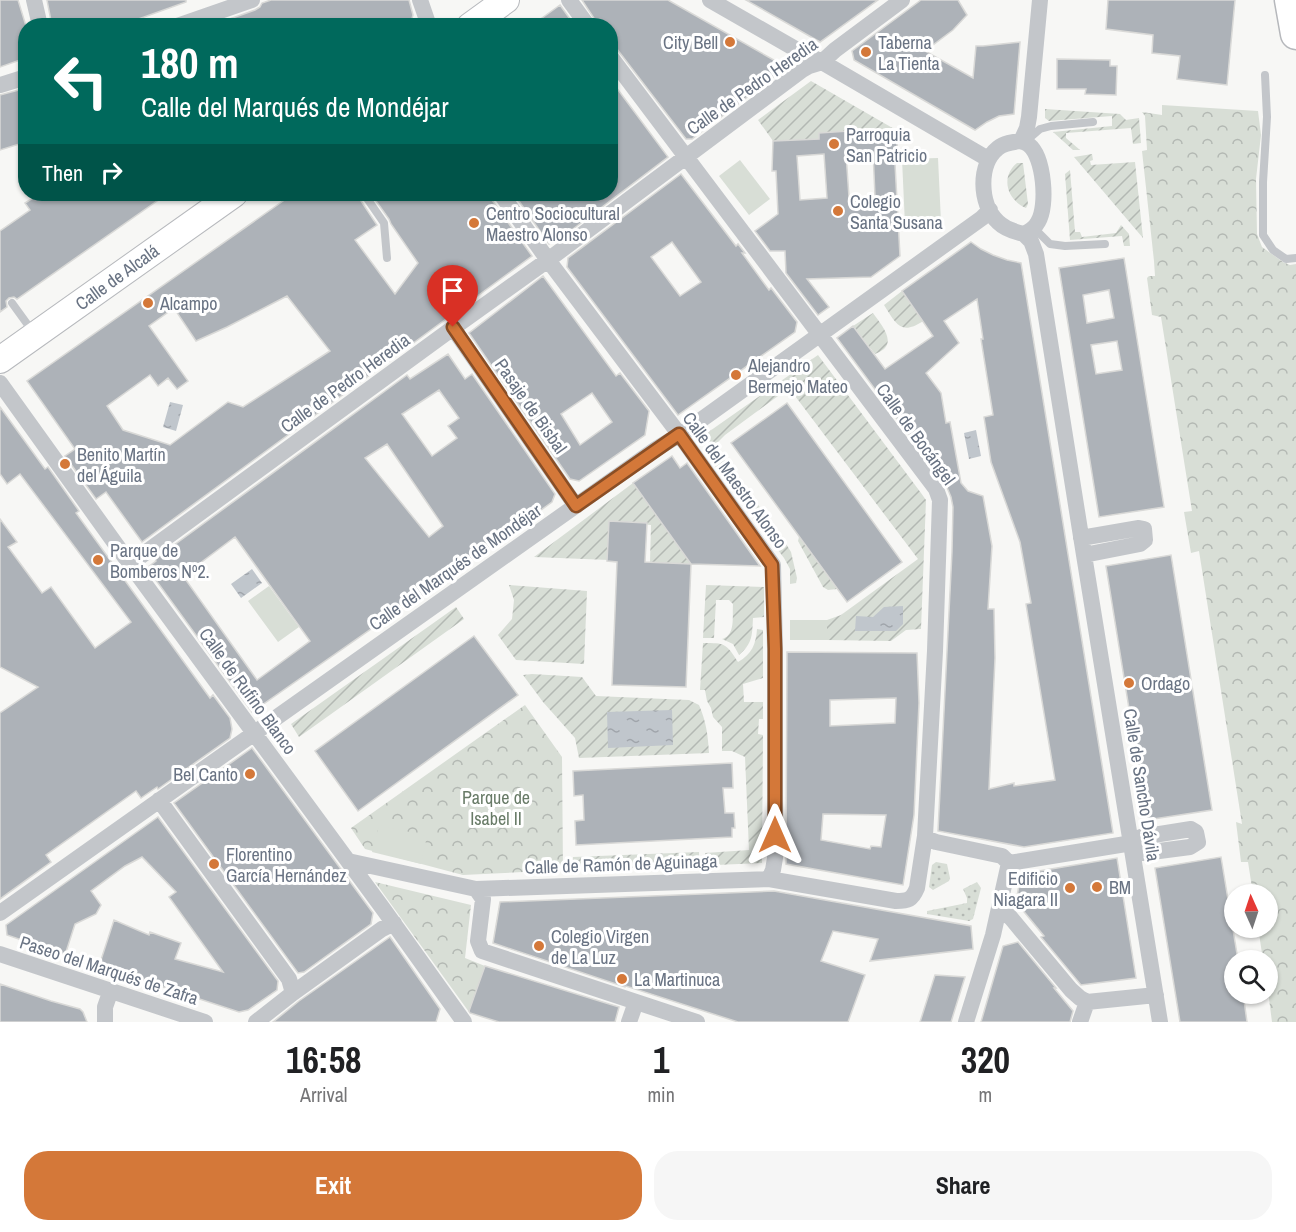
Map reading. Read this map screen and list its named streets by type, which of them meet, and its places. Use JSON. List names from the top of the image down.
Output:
{
  "streets": {
    "main road": ["Calle de Alcalá"],
    "street": [
      "Calle de Pedro Heredia",
      "Pasaje de Bisbal",
      "Calle de Bocángel",
      "Calle del Maestro Alonso",
      "Calle del Marqués de Mondéjar",
      "Calle de Rufino Blanco",
      "Calle de Sancho Dávila",
      "Calle de Ramón de Aguinaga",
      "Paseo del Marqués de Zafra"
    ]
  },
  "crossings": [
    ["Calle de Pedro Heredia", "Pasaje de Bisbal"],
    ["Calle de Pedro Heredia", "Calle de Bocángel"],
    ["Calle de Pedro Heredia", "Calle del Maestro Alonso"],
    ["Calle de Pedro Heredia", "Calle de Rufino Blanco"],
    ["Pasaje de Bisbal", "Calle del Marqués de Mondéjar"],
    ["Calle de Bocángel", "Calle del Marqués de Mondéjar"],
    ["Calle de Bocángel", "Calle de Ramón de Aguinaga"],
    ["Calle del Maestro Alonso", "Calle del Marqués de Mondéjar"],
    ["Calle del Maestro Alonso", "Calle de Ramón de Aguinaga"],
    ["Calle del Marqués de Mondéjar", "Calle de Rufino Blanco"],
    ["Calle del Marqués de Mondéjar", "Calle de Sancho Dávila"],
    ["Calle de Rufino Blanco", "Calle de Ramón de Aguinaga"]
  ],
  "parks": ["Parque de Isabel II"],
  "places": [
    "City Bell",
    "Taberna La Tienta",
    "Parroquia San Patricio",
    "Colegio Santa Susana",
    "Centro Sociocultural Maestro Alonso",
    "Alcampo",
    "Alejandro Bermejo Mateo",
    "Benito Martín del Águila",
    "Parque de Bomberos Nº2.",
    "Ordago",
    "Bel Canto",
    "Florentino García Hernández",
    "BM",
    "Edificio Niagara II",
    "Colegio Virgen de La Luz",
    "La Martinuca"
  ],
  "north": "top",
  "page": {
    "turn": ["180 m", "Calle del Marqués de Mondéjar"],
    "then": "Then",
    "eta": [
      "16:58",
      "Arrival",
      "1",
      "min",
      "320",
      "m"
    ],
    "buttons": ["Exit", "Share"]
  }
}
